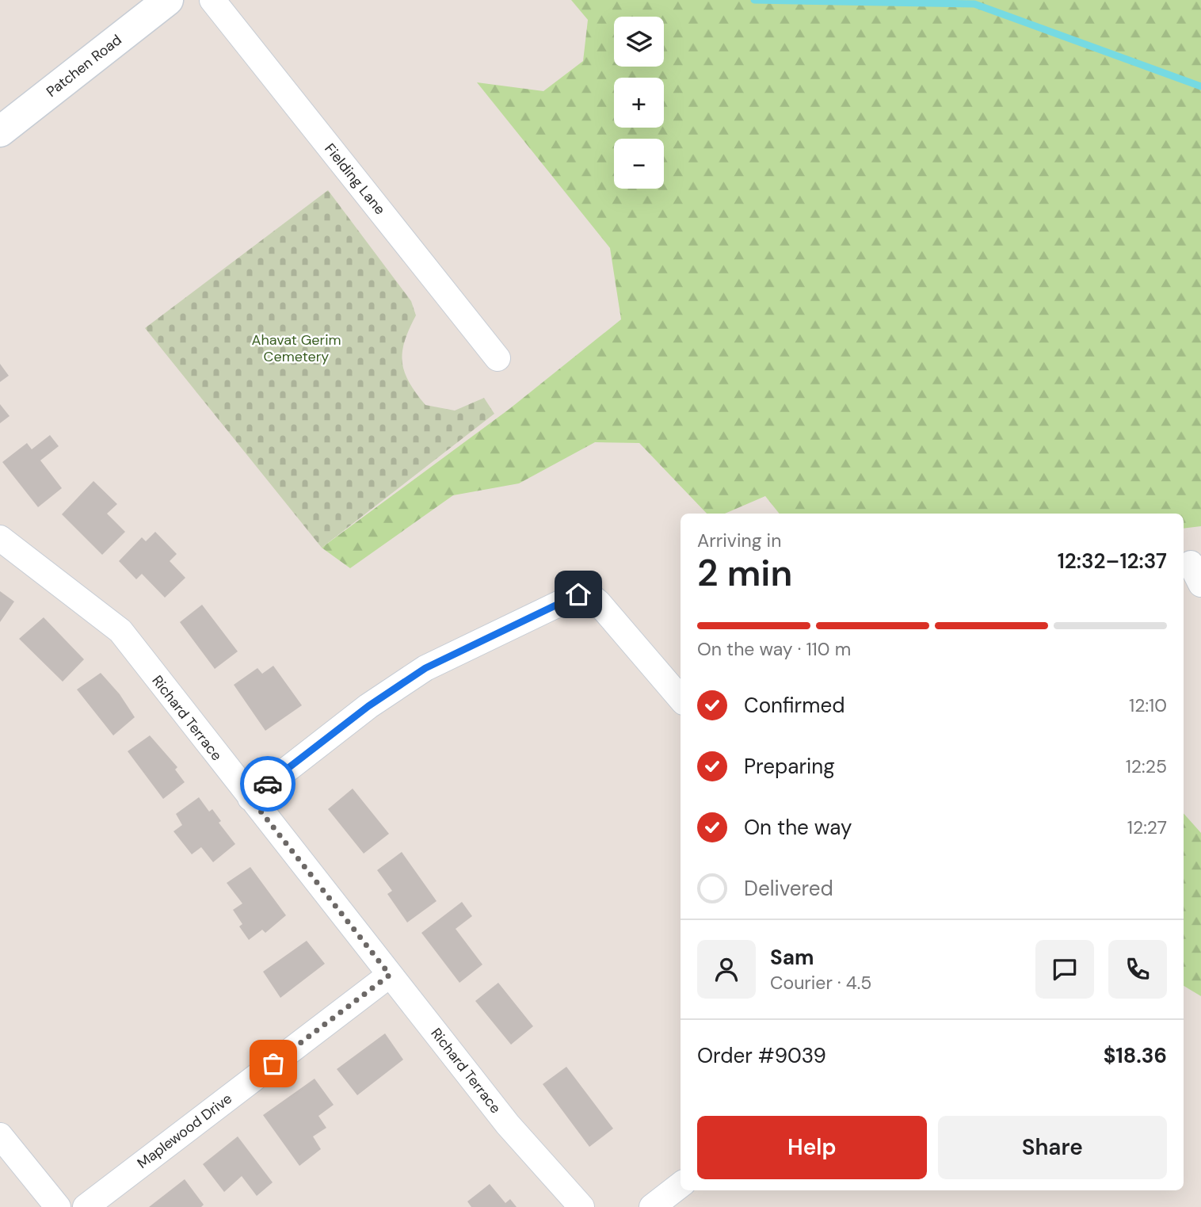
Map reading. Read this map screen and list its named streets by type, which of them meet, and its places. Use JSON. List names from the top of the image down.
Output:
{
  "streets": {
    "street": [
      "Patchen Road",
      "Fielding Lane",
      "Richard Terrace",
      "Maplewood Drive"
    ]
  },
  "crossings": [
    ["Richard Terrace", "Maplewood Drive"]
  ],
  "parks": ["Ahavat Gerim Cemetery"],
  "page": {
    "map_buttons": ["+", "−"],
    "heading": ["2 min", "Arriving in", "12:32–12:37"],
    "panel": [
      "Sam",
      "Courier · 4.5",
      "Order #9039",
      "$18.36"
    ],
    "bar": "On the way · 110 m",
    "list": [
      ["Confirmed", "12:10"],
      ["Preparing", "12:25"],
      ["On the way", "12:27"],
      "Delivered"
    ],
    "buttons": ["Help", "Share"]
  }
}
